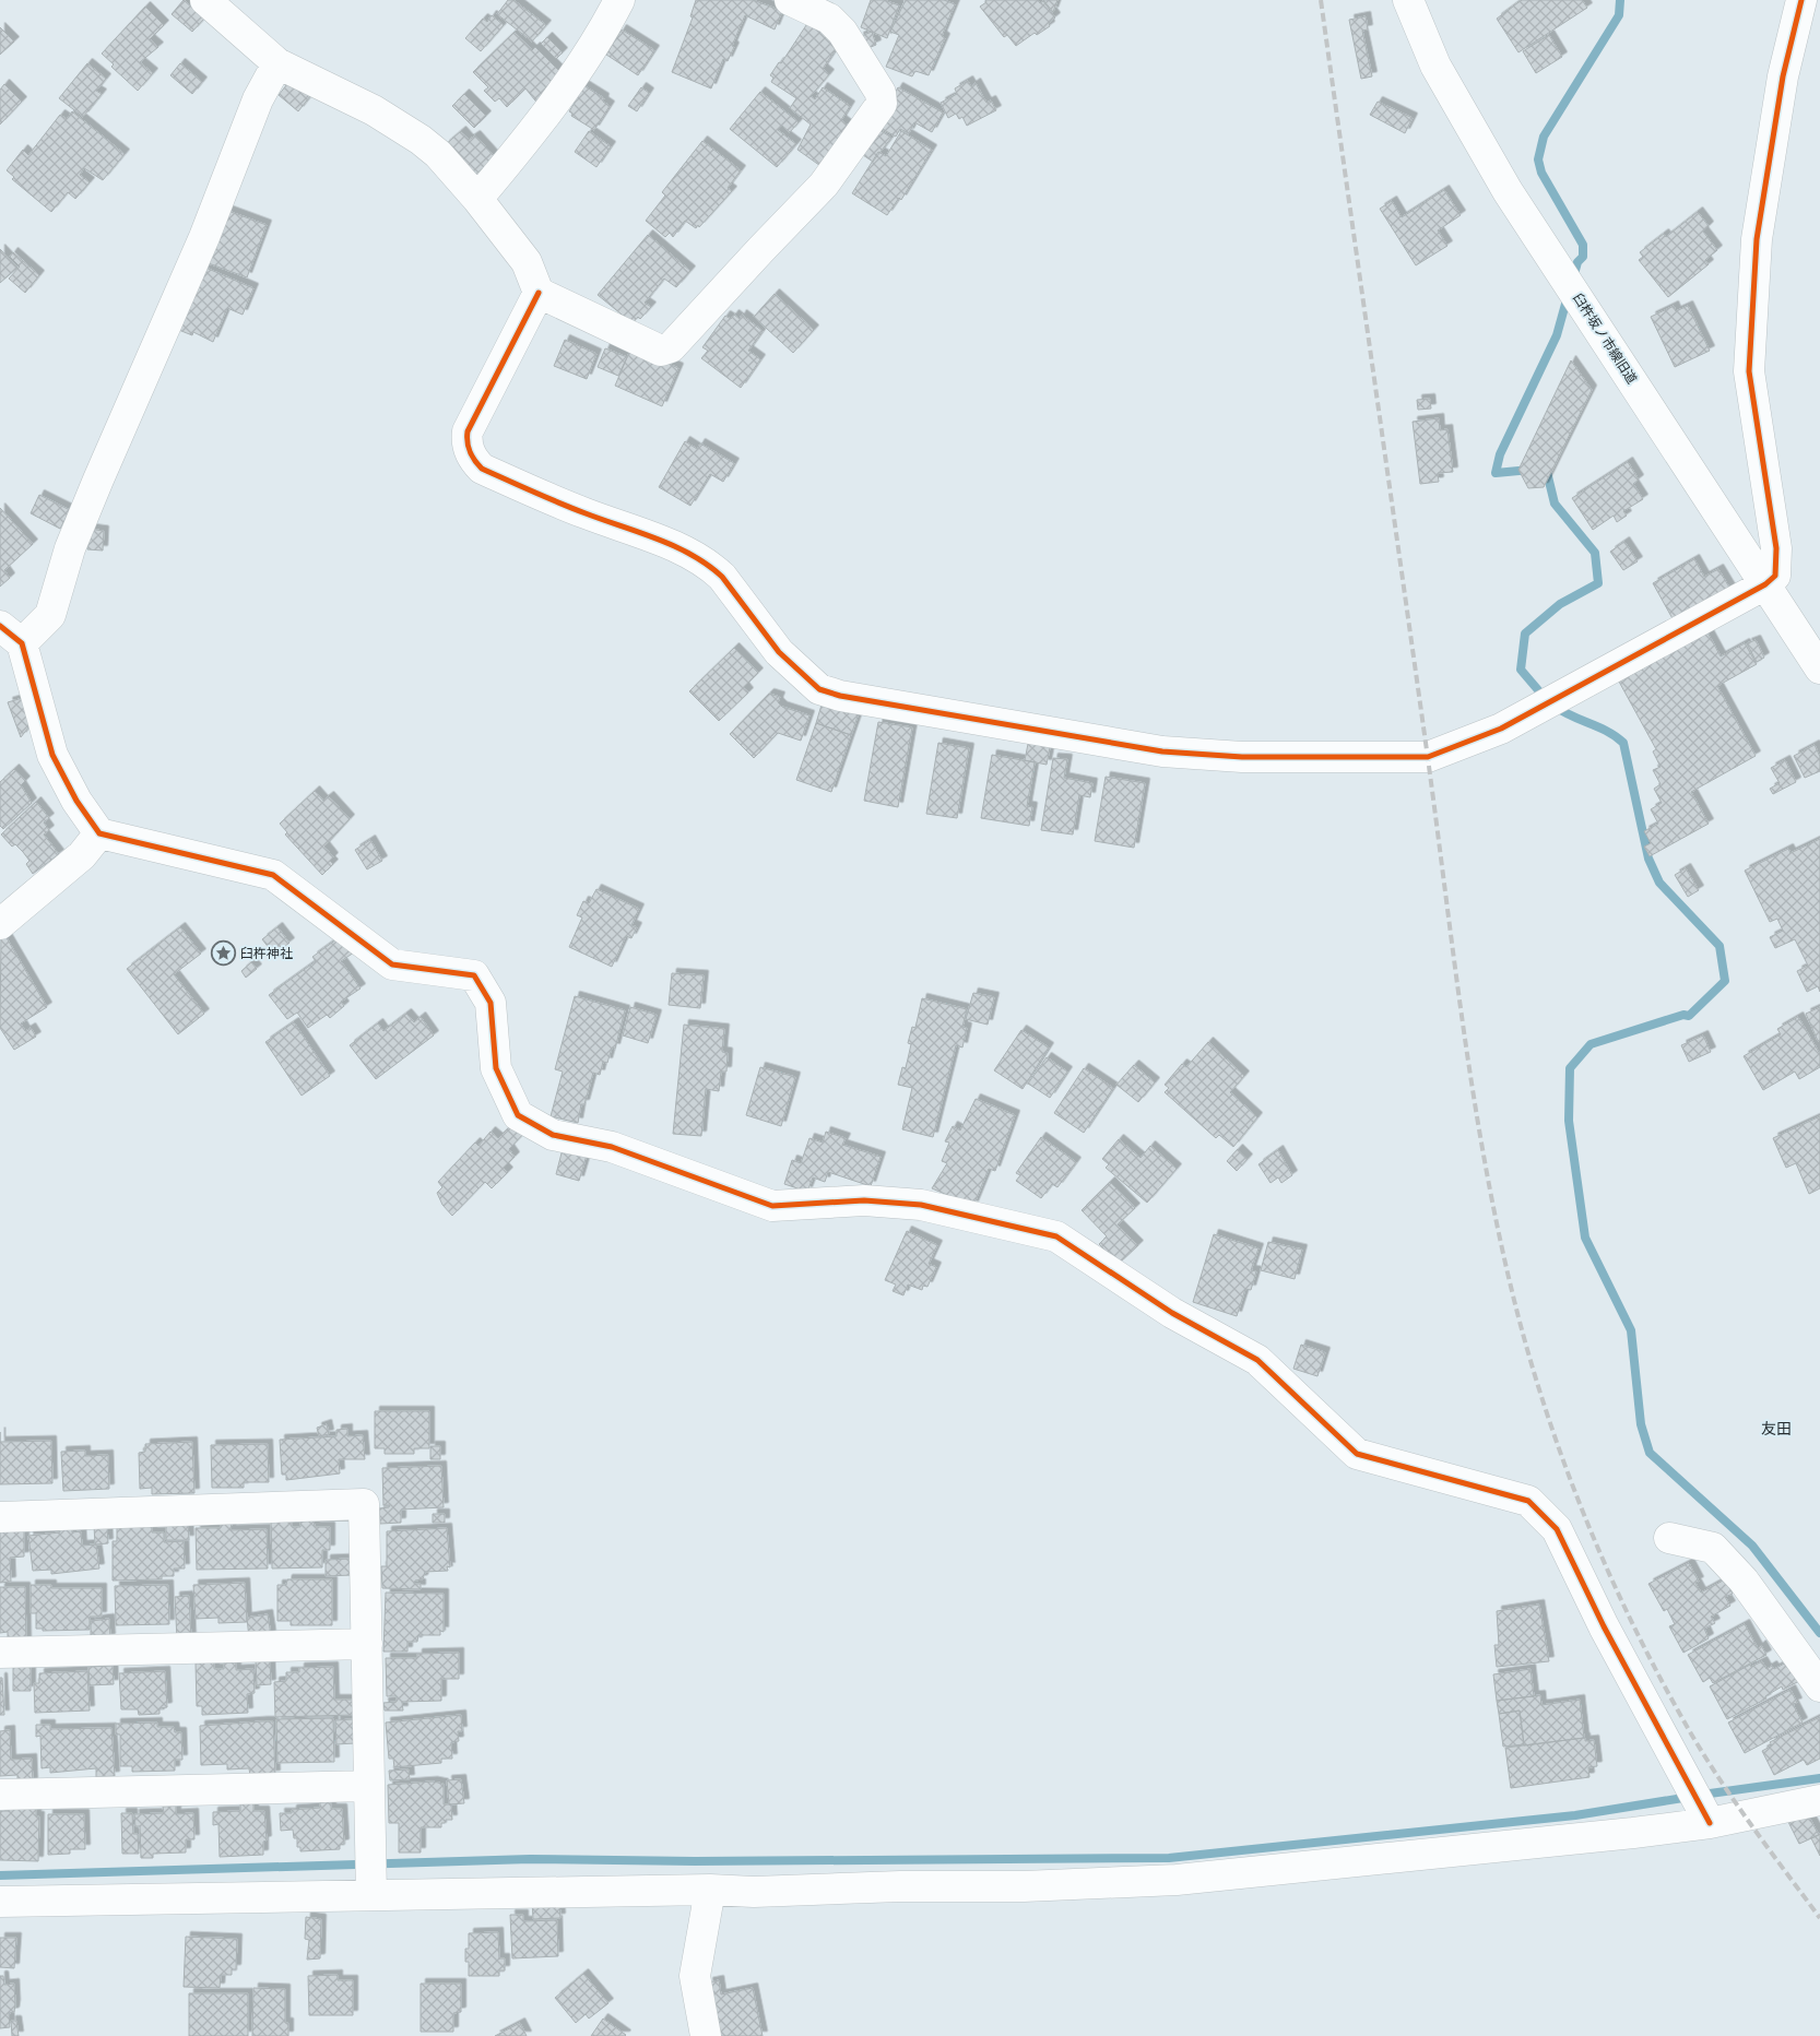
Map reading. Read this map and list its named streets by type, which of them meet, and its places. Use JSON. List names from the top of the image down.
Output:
{
  "streets": {
    "street": ["臼杵坂ノ市線旧道"]
  },
  "districts": ["友田"],
  "places": {
    "place": ["臼杵神社"]
  }
}
